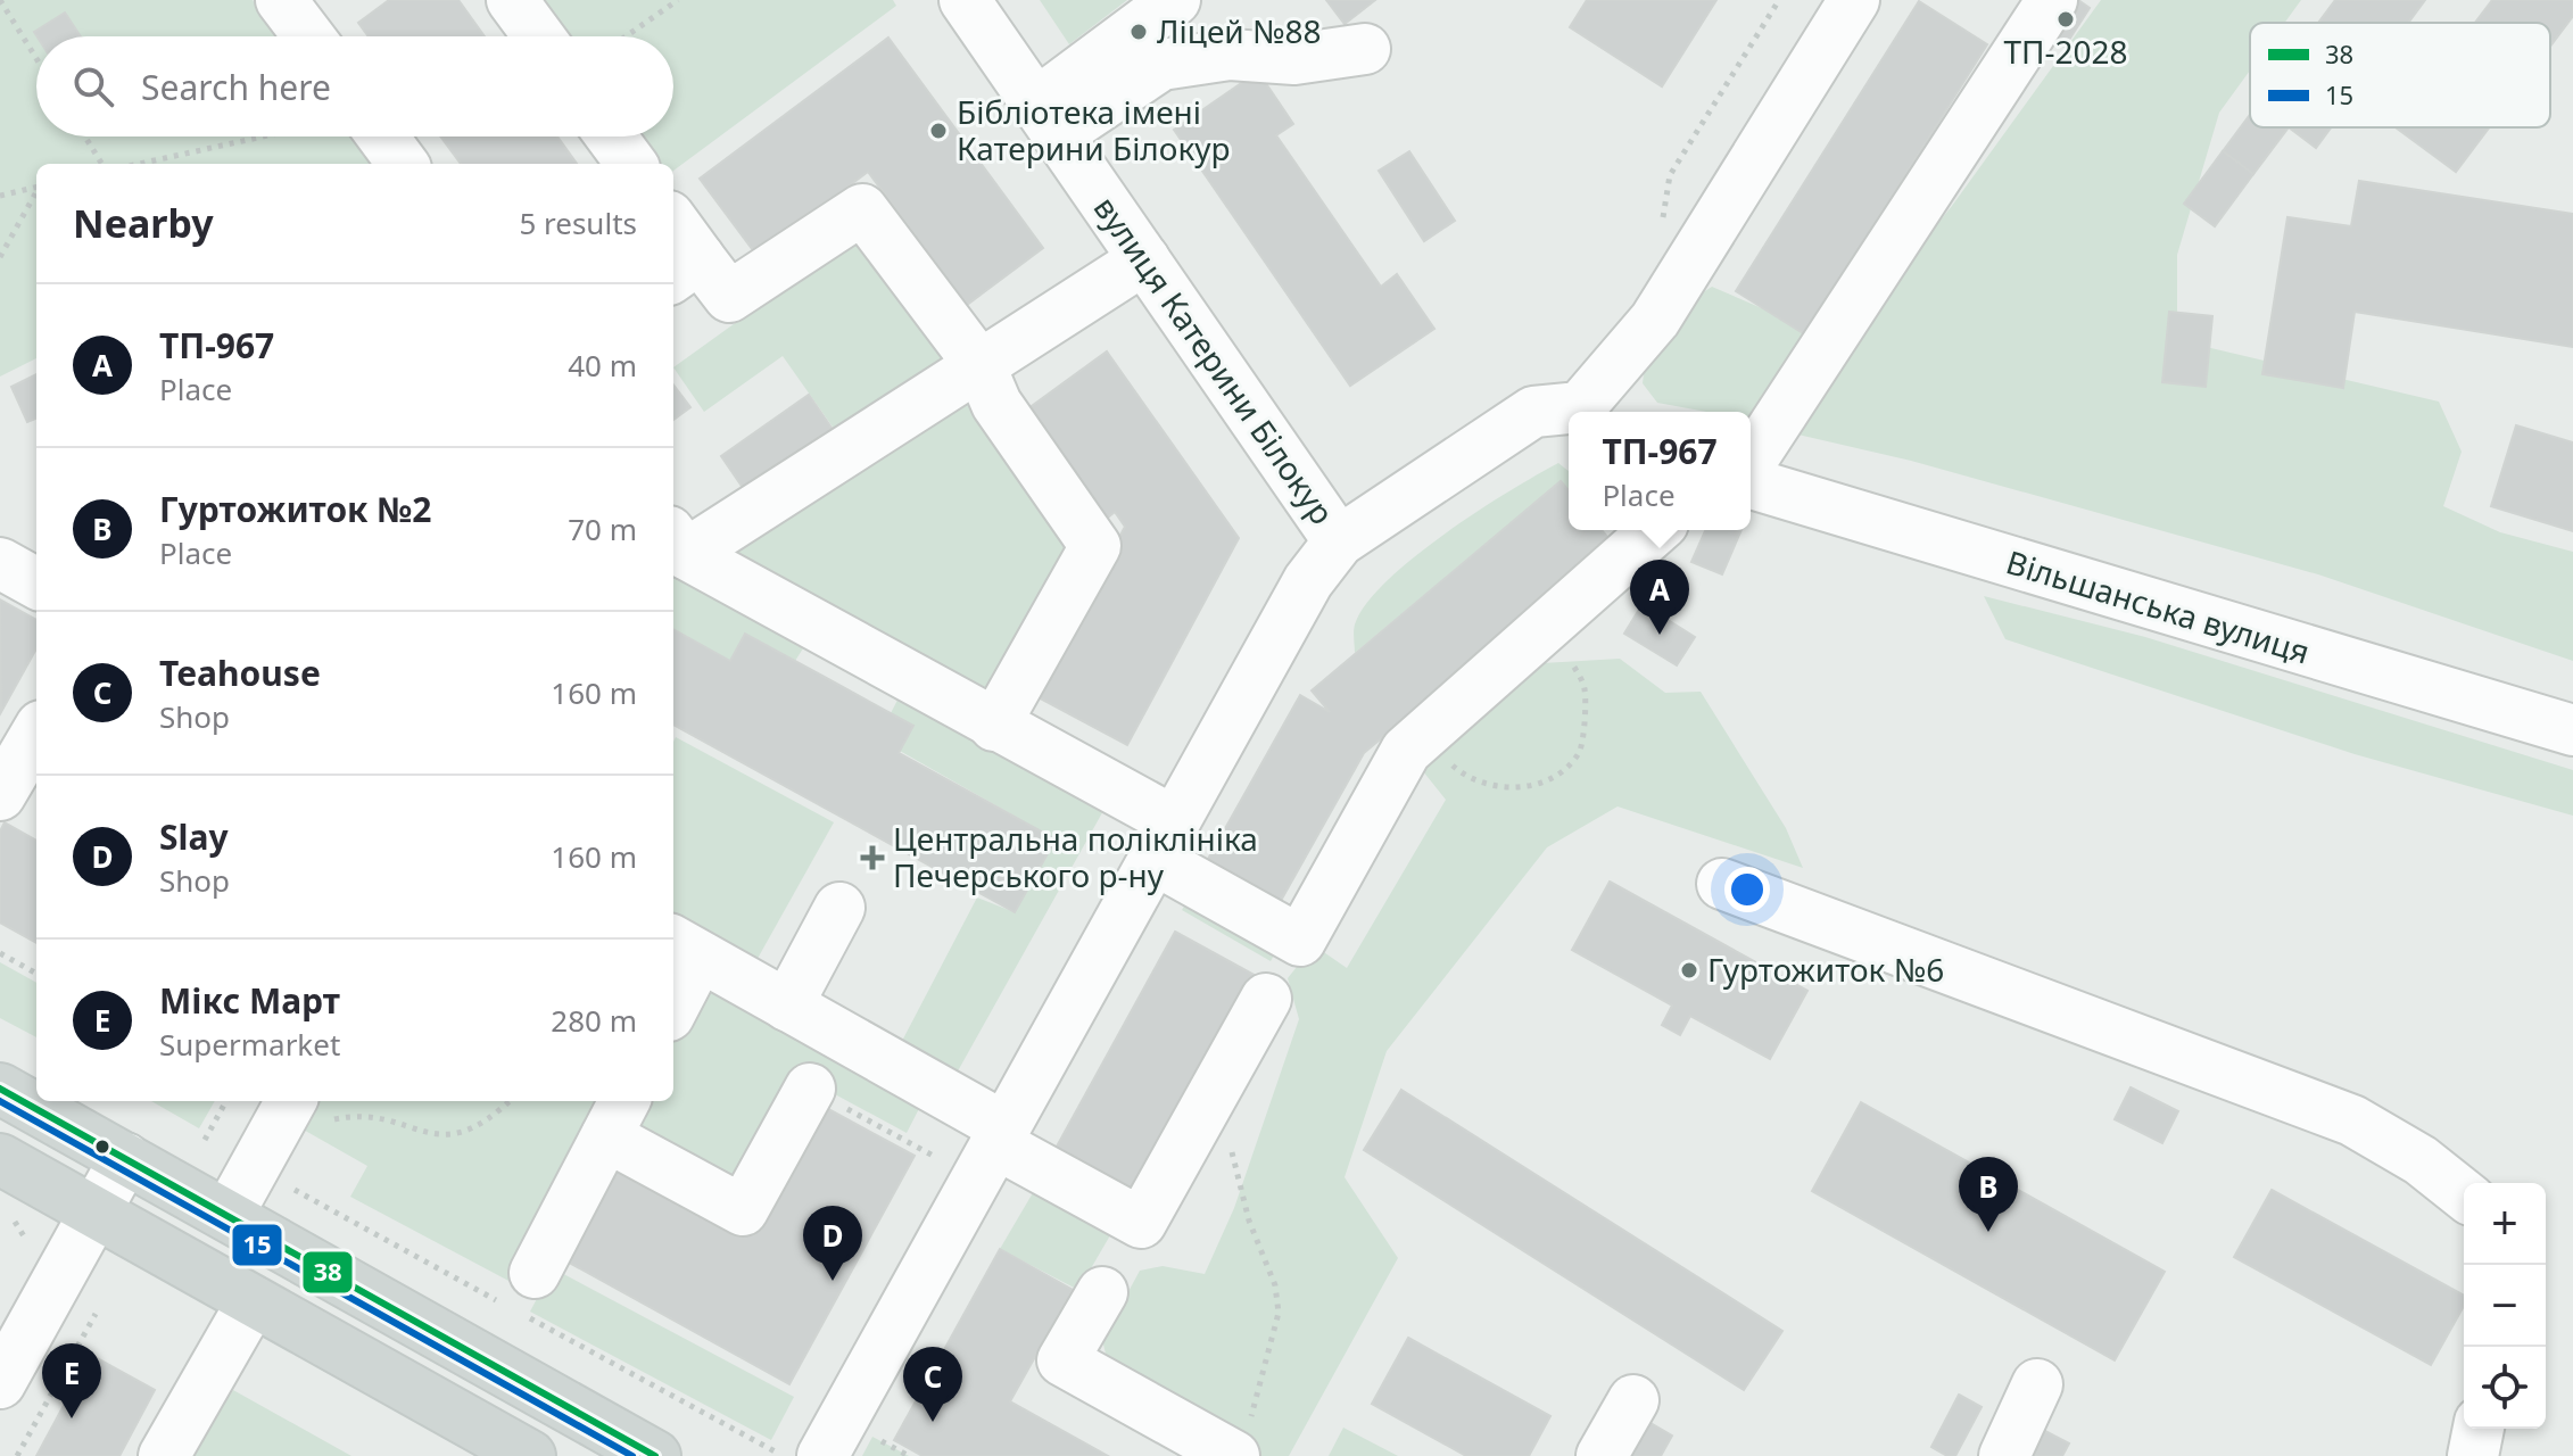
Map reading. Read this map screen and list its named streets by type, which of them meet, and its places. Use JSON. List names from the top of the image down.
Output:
{
  "streets": {
    "street": ["вулиця Катерини Білокур", "Вільшанська вулиця"]
  },
  "places": {
    "other": [
      "ТП-2028",
      "Ліцей №88",
      "Бібліотека імені Катерини Білокур",
      "Гуртожиток №6"
    ],
    "health": ["Центральна поліклініка Печерського р-ну"]
  },
  "lines": ["transit line 38", "transit line 15"],
  "legend": ["38", "15"],
  "page": {
    "search": "Search here",
    "heading": ["Nearby", "5 results"],
    "list": [
      {
        "mark": "A",
        "name": "ТП-967",
        "note": "Place",
        "value": "40 m"
      },
      {
        "mark": "B",
        "name": "Гуртожиток №2",
        "note": "Place",
        "value": "70 m"
      },
      {
        "mark": "C",
        "name": "Teahouse",
        "note": "Shop",
        "value": "160 m"
      },
      {
        "mark": "D",
        "name": "Slay",
        "note": "Shop",
        "value": "160 m"
      },
      {
        "mark": "E",
        "name": "Мікс Март",
        "note": "Supermarket",
        "value": "280 m"
      }
    ],
    "popup": ["ТП-967", "Place"],
    "pins": [
      "A",
      "B",
      "D",
      "E",
      "C"
    ],
    "map_buttons": ["+", "−"]
  }
}
